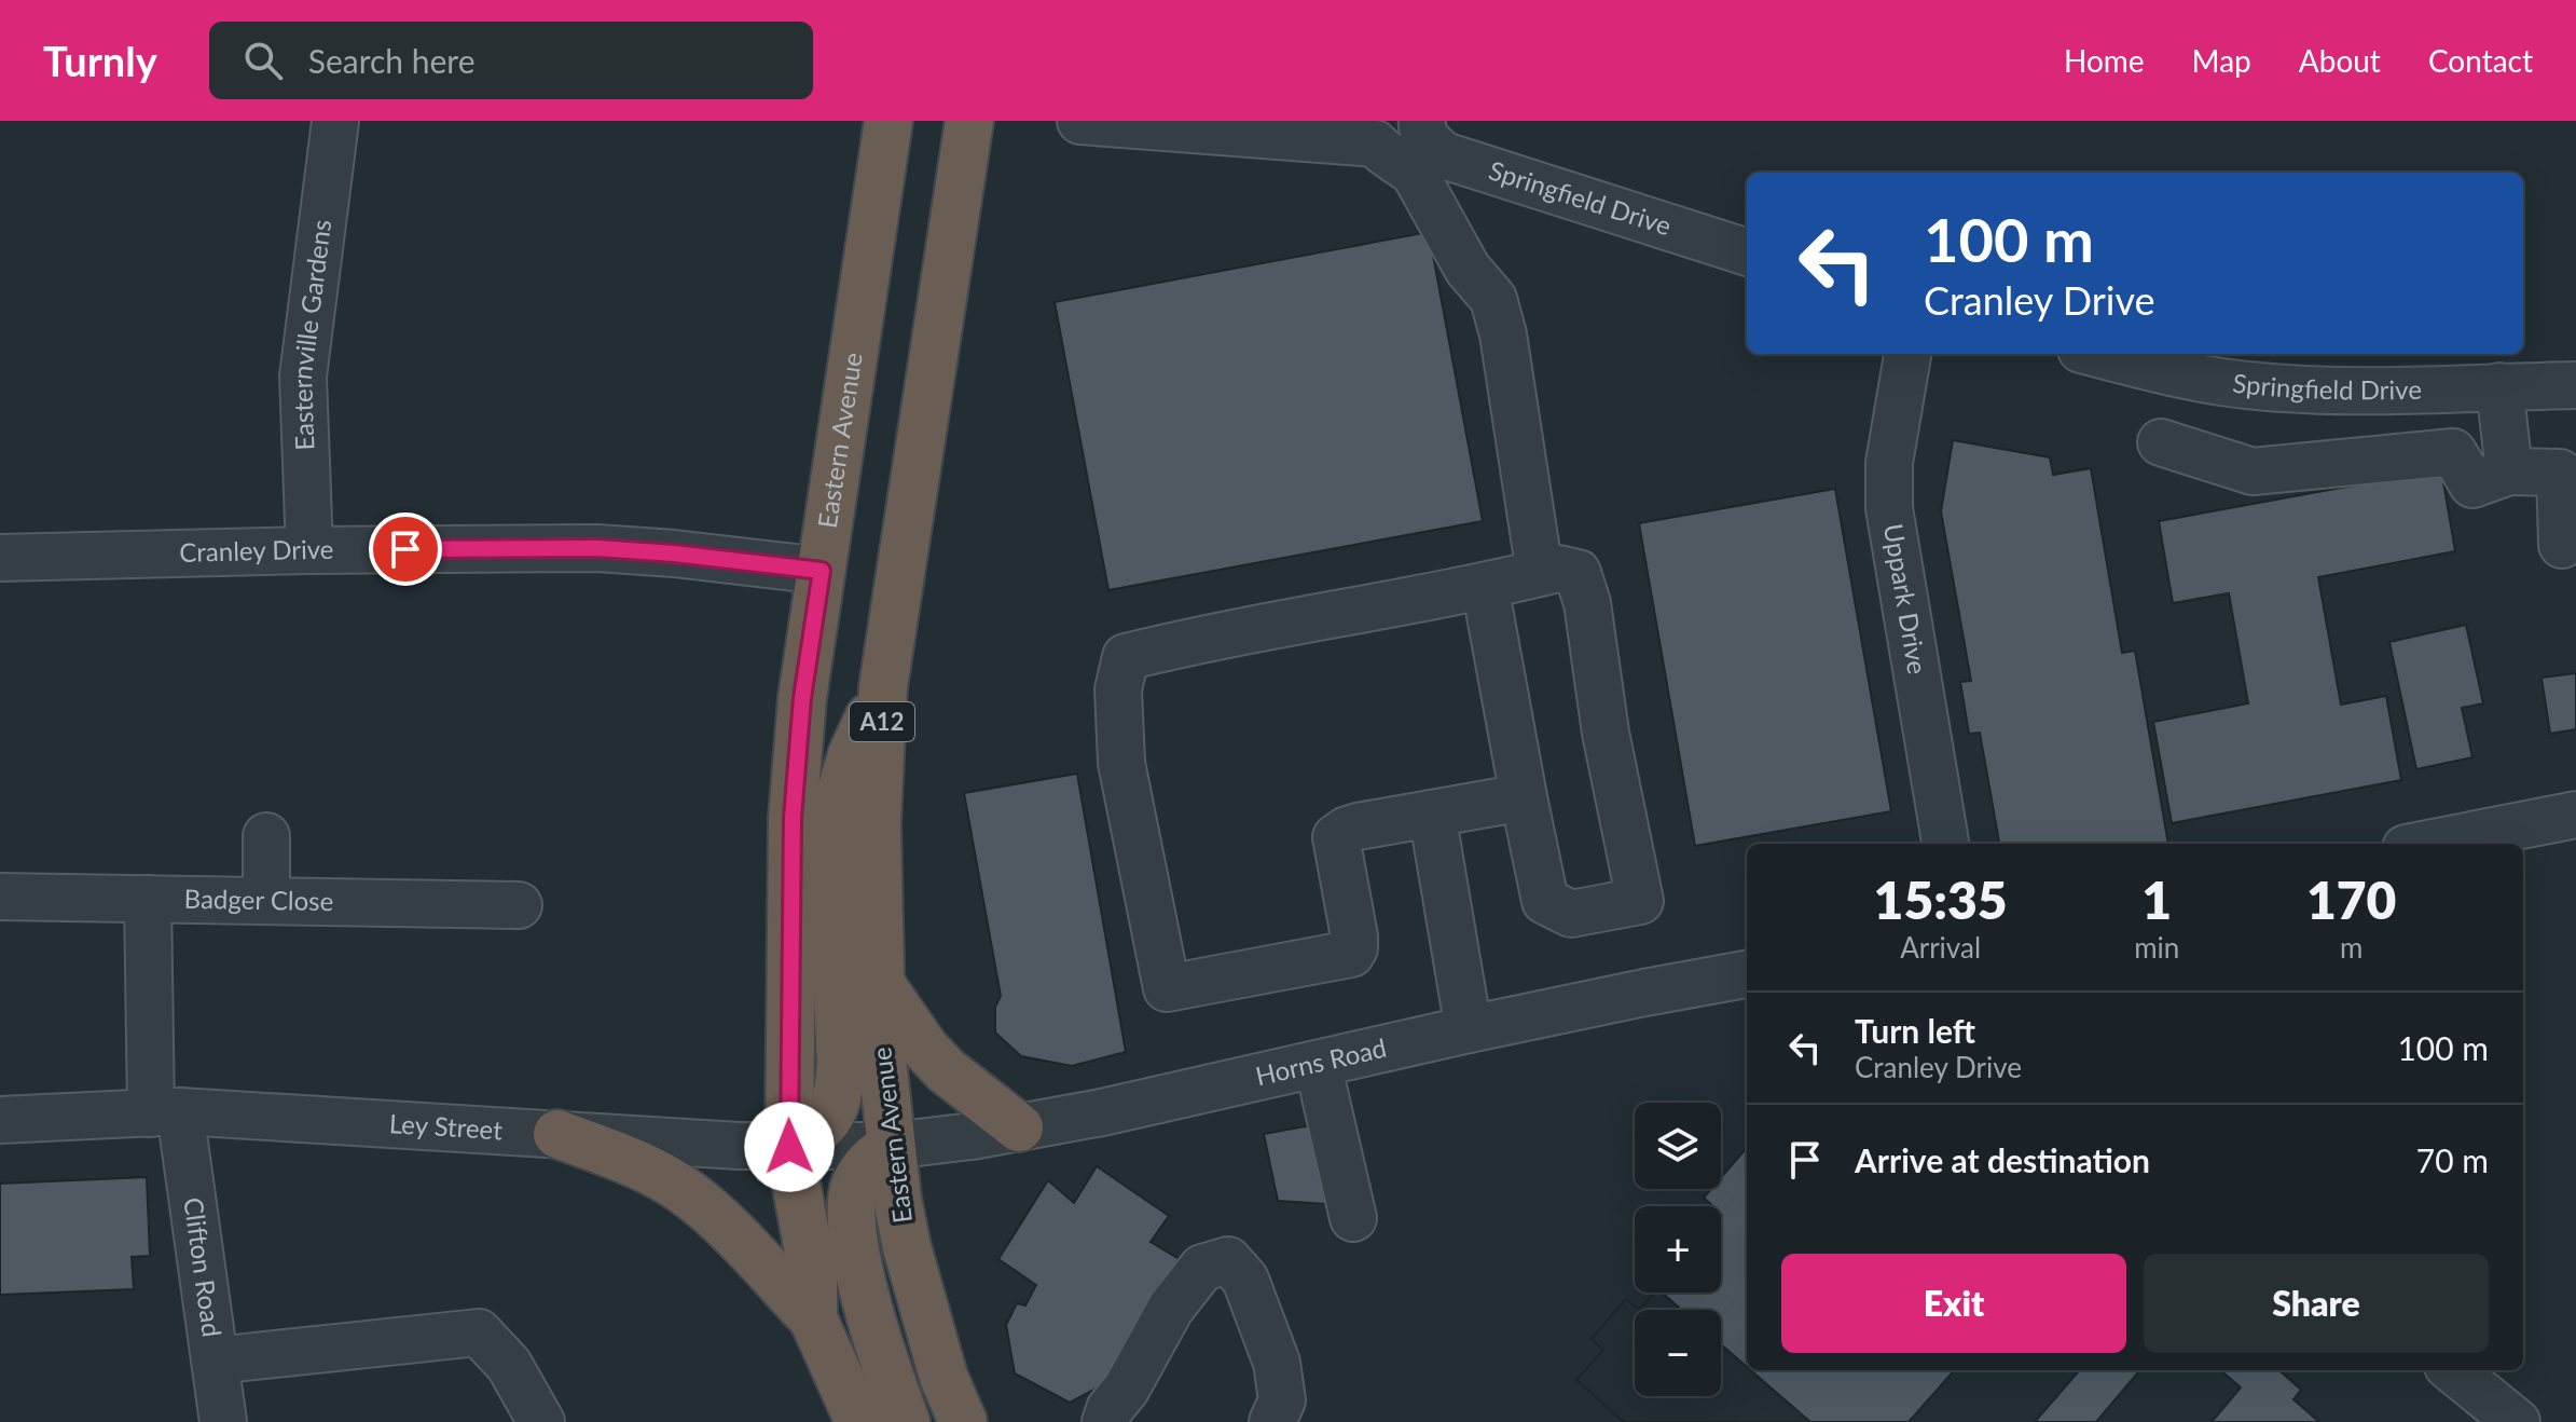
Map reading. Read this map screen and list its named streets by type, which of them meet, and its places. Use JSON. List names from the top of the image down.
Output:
{
  "streets": {
    "highway": ["Eastern Avenue", "A12"],
    "street": [
      "Springfield Drive",
      "Easternville Gardens",
      "Cranley Drive",
      "Uppark Drive",
      "Badger Close",
      "Horns Road",
      "Ley Street",
      "Clifton Road"
    ]
  },
  "crossings": [
    ["Easternville Gardens", "Cranley Drive"],
    ["Eastern Avenue", "Cranley Drive"],
    ["Eastern Avenue", "Horns Road"],
    ["Eastern Avenue", "Ley Street"],
    ["Badger Close", "Clifton Road"],
    ["Horns Road", "Ley Street"],
    ["Ley Street", "Clifton Road"]
  ],
  "page": {
    "header": "Turnly",
    "search": "Search here",
    "nav": [
      "Home",
      "Map",
      "About",
      "Contact"
    ],
    "turn": ["100 m", "Cranley Drive"],
    "eta": [
      "15:35",
      "Arrival",
      "1",
      "min",
      "170",
      "m"
    ],
    "list": [
      {
        "name": "Turn left",
        "note": "Cranley Drive",
        "value": "100 m"
      },
      {
        "name": "Arrive at destination",
        "value": "70 m"
      }
    ],
    "map_buttons": ["+", "−"],
    "buttons": ["Exit", "Share"]
  }
}
